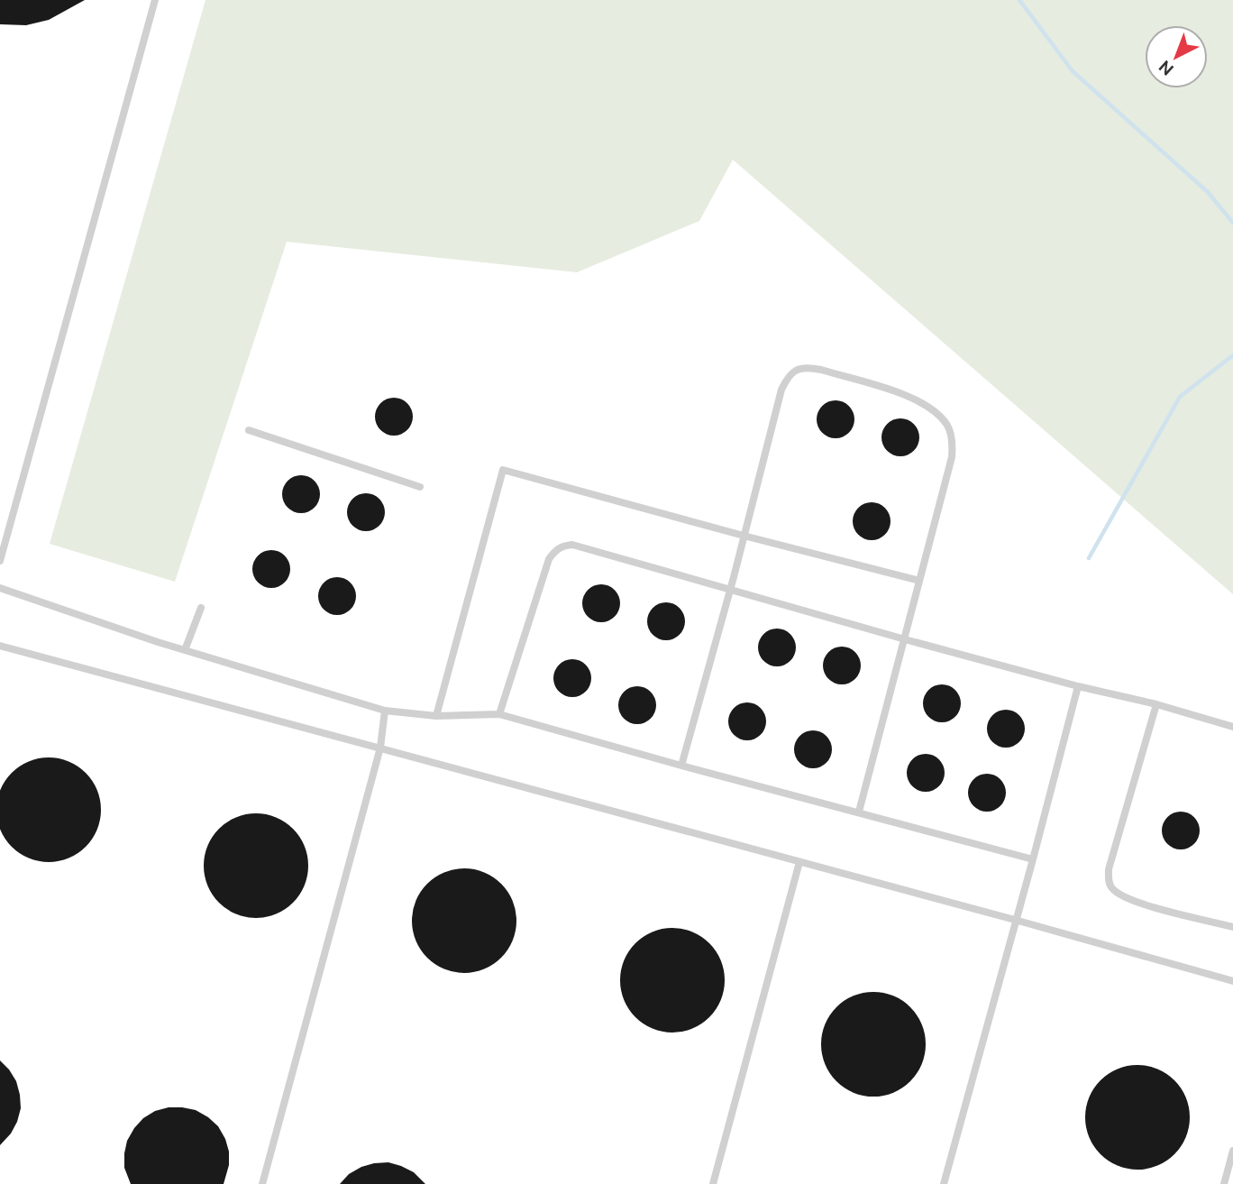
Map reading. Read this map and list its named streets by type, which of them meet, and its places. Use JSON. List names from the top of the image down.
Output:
{
  "north": "bottom left"
}
